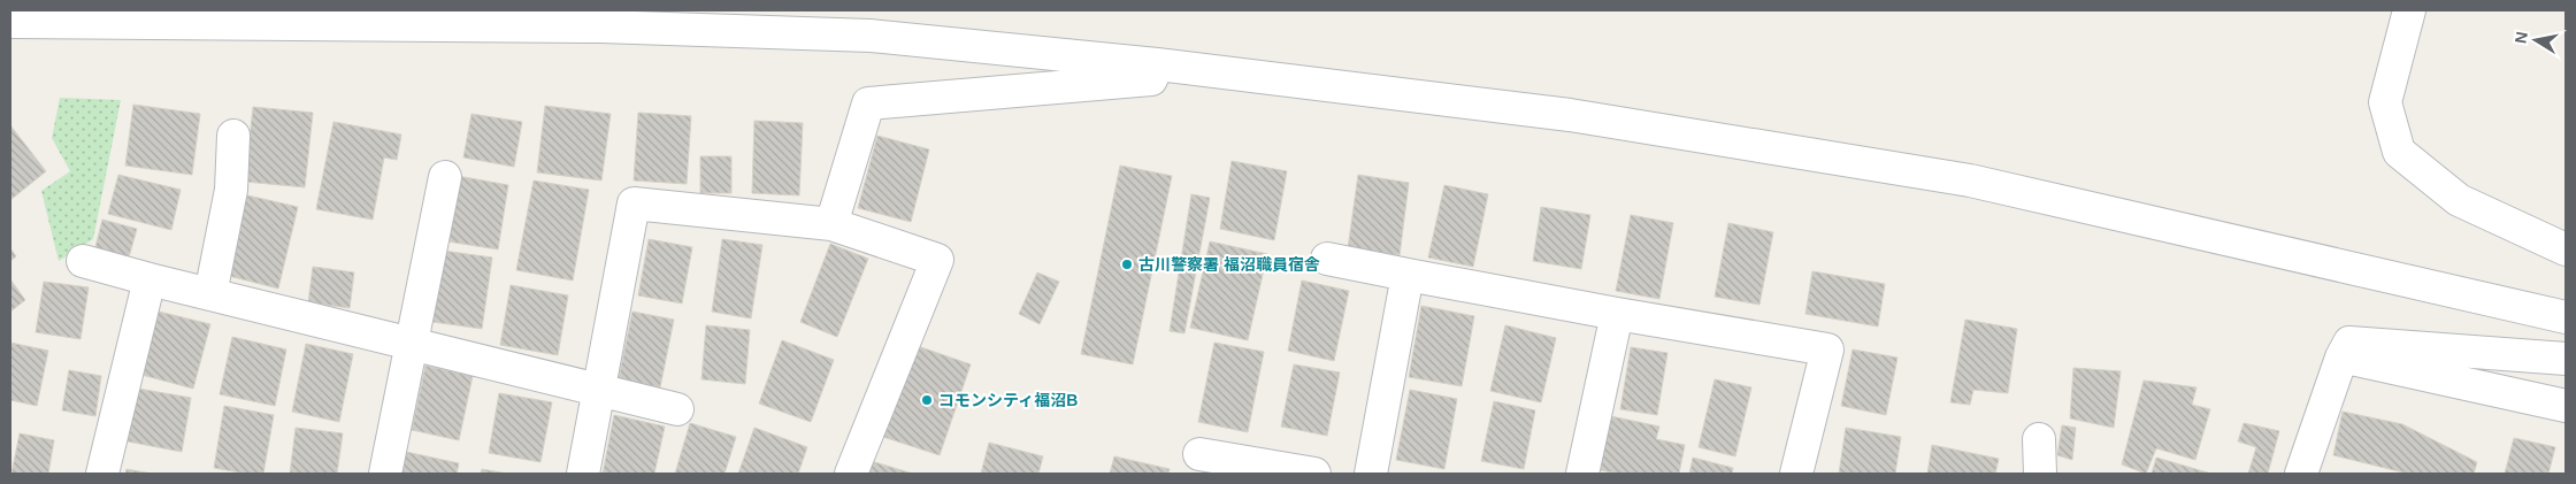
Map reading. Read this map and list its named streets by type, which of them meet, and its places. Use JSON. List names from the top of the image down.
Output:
{
  "places": ["古川警察署 福沼職員宿舎", "コモンシティ福沼B"],
  "north": "left"
}
